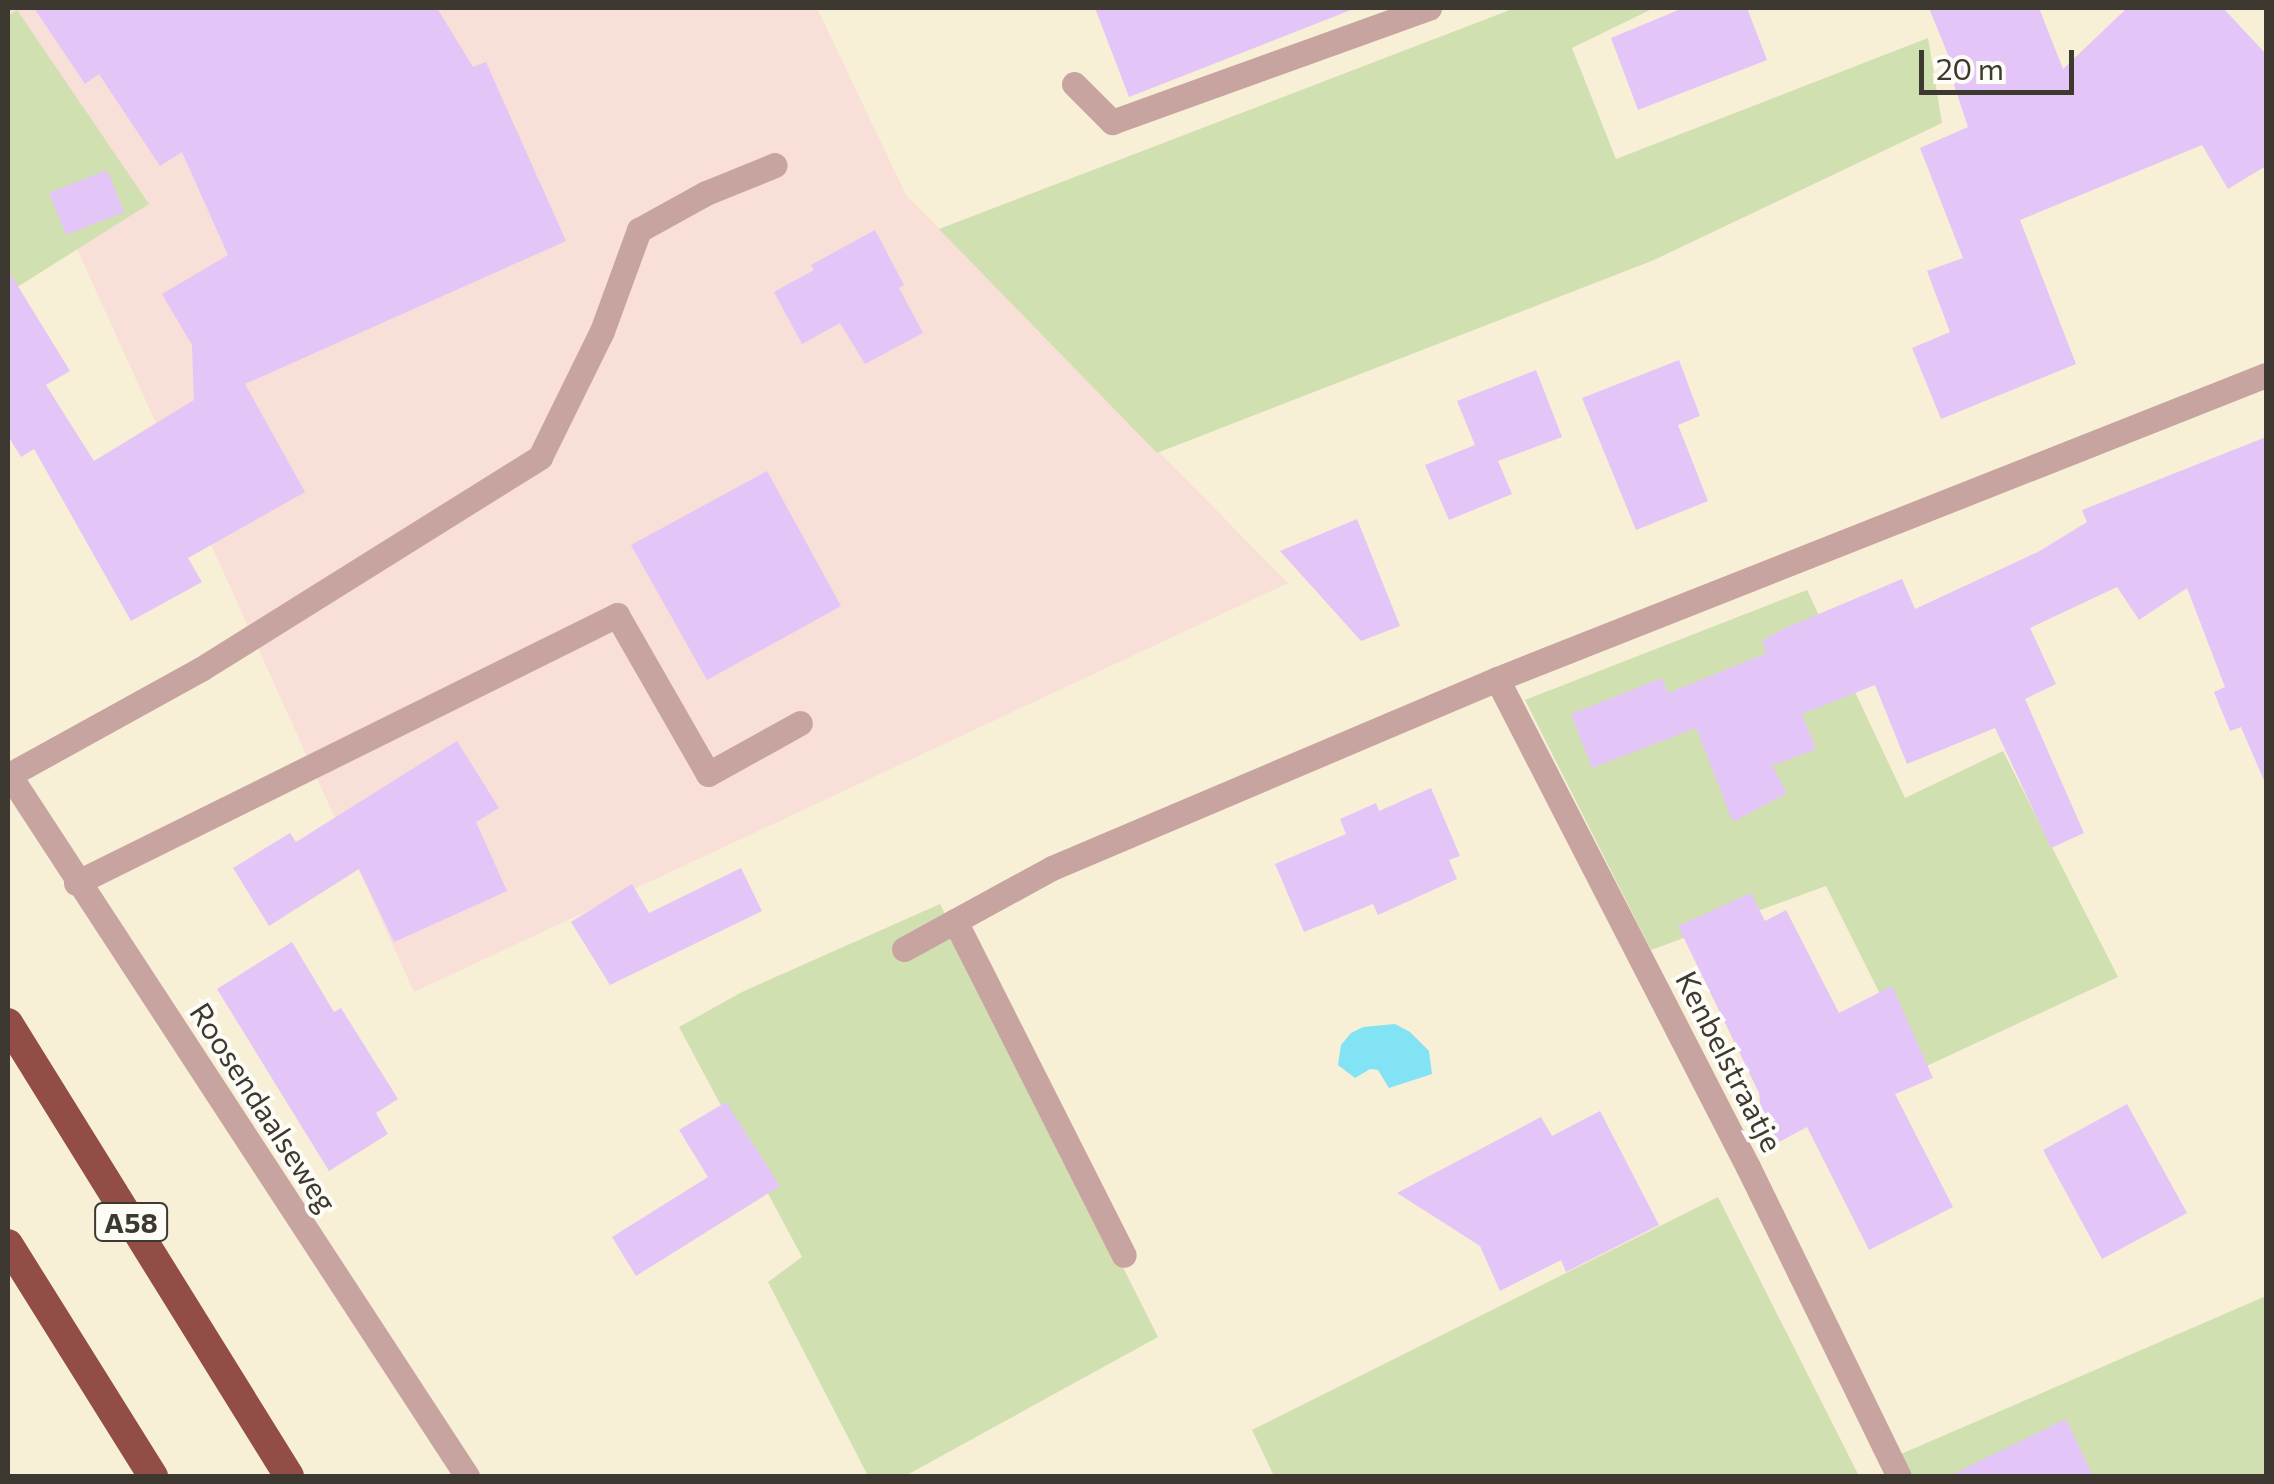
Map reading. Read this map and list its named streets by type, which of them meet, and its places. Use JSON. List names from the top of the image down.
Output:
{
  "streets": {
    "highway": ["A58"],
    "street": ["Kenbelstraatje", "Roosendaalseweg"]
  },
  "scale_bar": "20 m"
}
